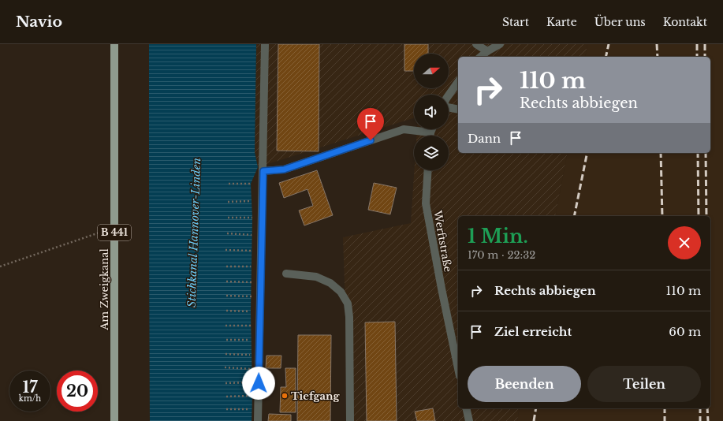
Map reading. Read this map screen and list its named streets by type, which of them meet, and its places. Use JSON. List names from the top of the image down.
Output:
{
  "streets": {
    "main road": ["B 441", "Am Zweigkanal"],
    "street": ["Werftstraße"]
  },
  "water": ["Stichkanal Hannover-Linden"],
  "places": ["Tiefgang"],
  "north": "right",
  "page": {
    "header": "Navio",
    "nav": [
      "Start",
      "Karte",
      "Über uns",
      "Kontakt"
    ],
    "turn": ["110 m", "Rechts abbiegen"],
    "then": "Dann",
    "heading": ["1 Min.", "170 m · 22:32"],
    "list": [
      {
        "name": "Rechts abbiegen",
        "value": "110 m"
      },
      {
        "name": "Ziel erreicht",
        "value": "60 m"
      }
    ],
    "buttons": ["Beenden", "Teilen"],
    "speed": "17 km/h",
    "limit": "20"
  }
}
